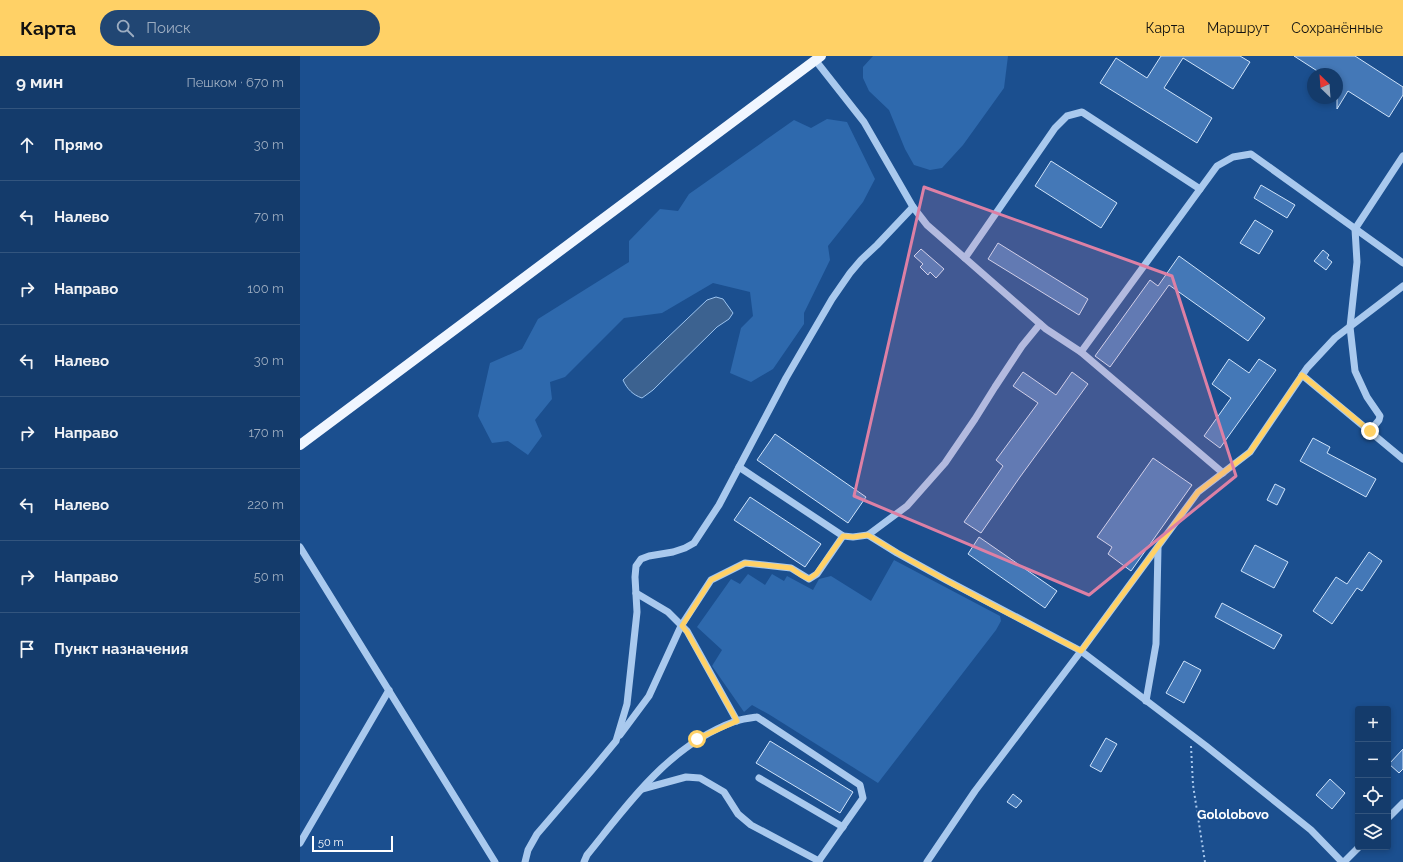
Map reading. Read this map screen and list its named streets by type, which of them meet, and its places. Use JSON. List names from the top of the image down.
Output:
{
  "districts": ["Gololobovo"],
  "scale_bar": "50 m",
  "north": "top left",
  "page": {
    "header": "Карта",
    "search": "Поиск",
    "nav": ["Карта", "Маршрут", "Сохранённые"],
    "heading": ["9 мин", "Пешком · 670 m"],
    "list": [
      ["Прямо", "30 m"],
      ["Налево", "70 m"],
      ["Направо", "100 m"],
      ["Налево", "30 m"],
      ["Направо", "170 m"],
      ["Налево", "220 m"],
      ["Направо", "50 m"],
      "Пункт назначения"
    ],
    "map_buttons": ["+", "−"],
    "scale": "50 m"
  }
}
